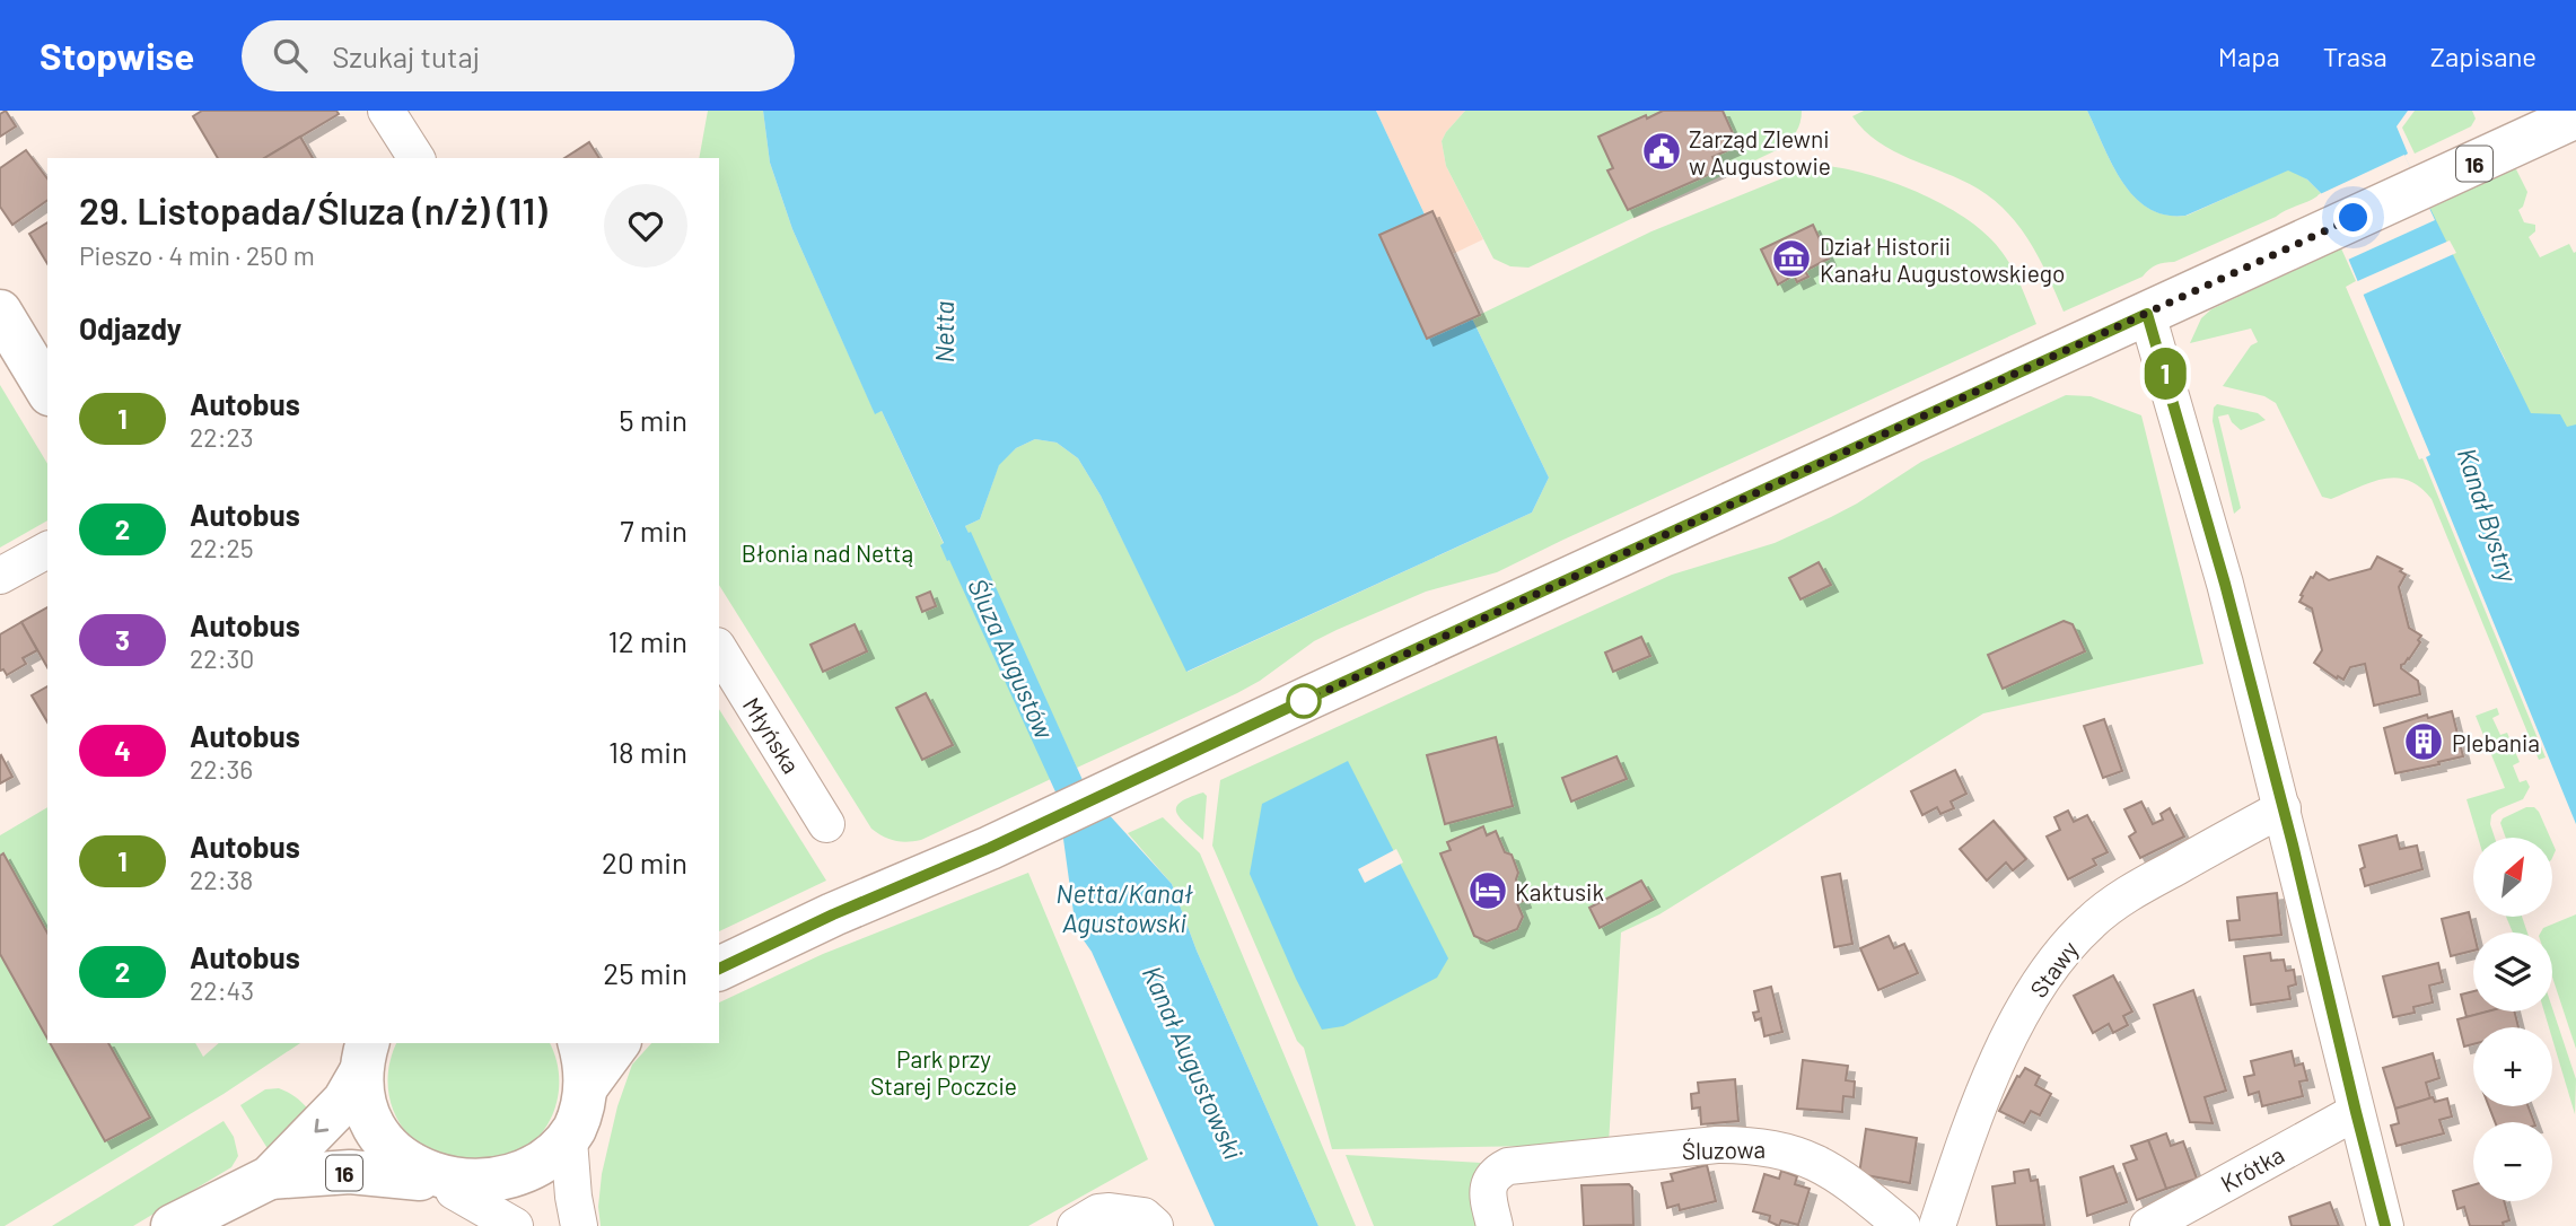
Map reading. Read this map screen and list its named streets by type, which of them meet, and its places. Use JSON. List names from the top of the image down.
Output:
{
  "streets": {
    "main road": ["16"],
    "street": [
      "Młyńska",
      "Stawy",
      "Śluzowa",
      "Krótka"
    ]
  },
  "water": [
    "Netta",
    "Kanał Bystry",
    "Śluza Augustów",
    "Netta/Kanał Agustowski",
    "Kanał Augustowski"
  ],
  "parks": ["Błonia nad Nettą", "Park przy Starej Poczcie"],
  "places": {
    "public building": ["Zarząd Zlewni w Augustowie"],
    "museum": ["Dział Historii Kanału Augustowskiego"],
    "building": ["Plebania"],
    "hotel": ["Kaktusik"]
  },
  "lines": ["bus line 1"],
  "north": "top right",
  "page": {
    "header": "Stopwise",
    "search": "Szukaj tutaj",
    "nav": ["Mapa", "Trasa", "Zapisane"],
    "on_map": "1",
    "heading": [
      ["29. Listopada/Śluza (n/ż) (11)", "Pieszo · 4 min · 250 m"],
      "Odjazdy"
    ],
    "list": [
      {
        "mark": "1",
        "name": "Autobus",
        "note": "22:23",
        "value": "5 min"
      },
      {
        "mark": "2",
        "name": "Autobus",
        "note": "22:25",
        "value": "7 min"
      },
      {
        "mark": "3",
        "name": "Autobus",
        "note": "22:30",
        "value": "12 min"
      },
      {
        "mark": "4",
        "name": "Autobus",
        "note": "22:36",
        "value": "18 min"
      },
      {
        "mark": "1",
        "name": "Autobus",
        "note": "22:38",
        "value": "20 min"
      },
      {
        "mark": "2",
        "name": "Autobus",
        "note": "22:43",
        "value": "25 min"
      }
    ],
    "map_buttons": ["+", "−"]
  }
}
